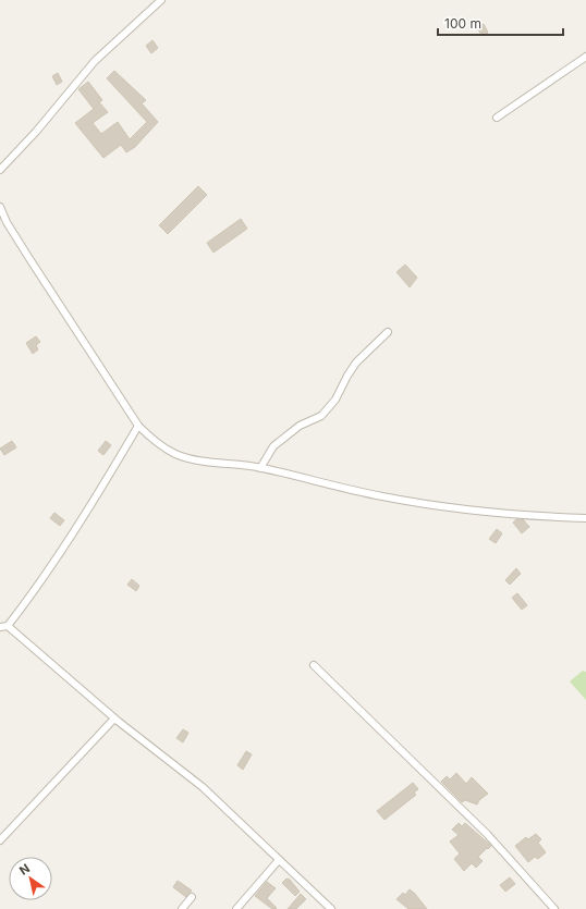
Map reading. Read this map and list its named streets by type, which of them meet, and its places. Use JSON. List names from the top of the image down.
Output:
{
  "scale_bar": "100 m",
  "north": "top left"
}
